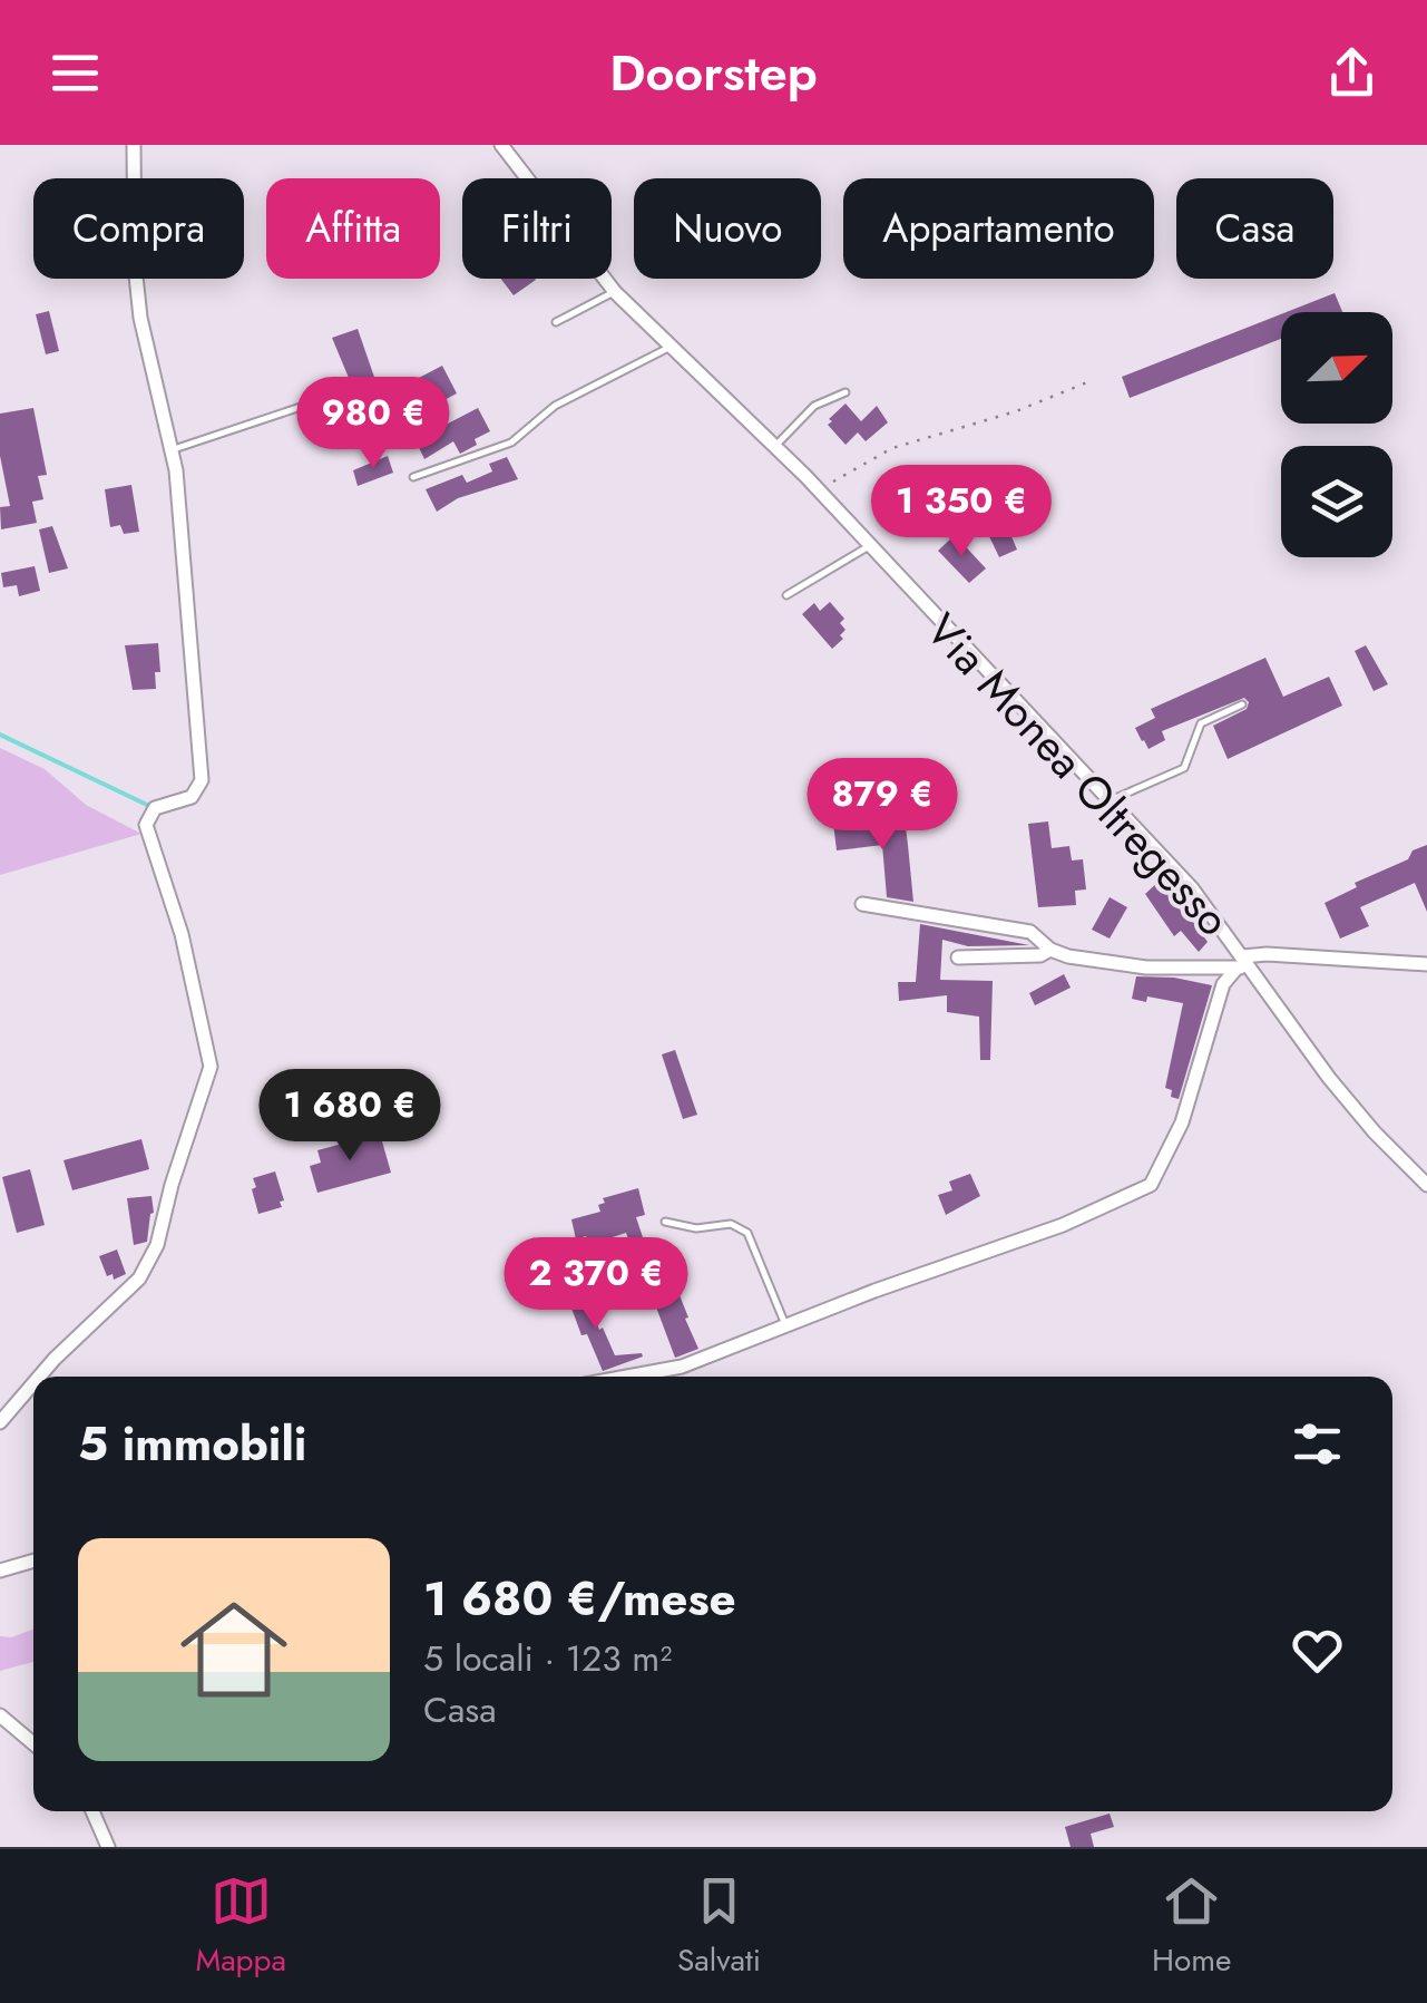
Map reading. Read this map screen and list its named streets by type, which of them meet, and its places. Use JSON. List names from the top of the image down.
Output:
{
  "streets": {
    "street": ["Via Monea Oltregesso"]
  },
  "north": "top right",
  "page": {
    "header": "Doorstep",
    "chip": [
      "Compra",
      "Affitta",
      "Filtri",
      "Nuovo",
      "Appartamento",
      "Casa"
    ],
    "price": [
      "980 €",
      "1 350 €",
      "879 €",
      "1 680 €",
      "2 370 €"
    ],
    "heading": "5 immobili",
    "list": [
      {
        "name": "1 680 €/mese",
        "note": "5 locali · 123 m² · Casa"
      }
    ],
    "tabs": ["Mappa", "Salvati", "Home"]
  }
}
